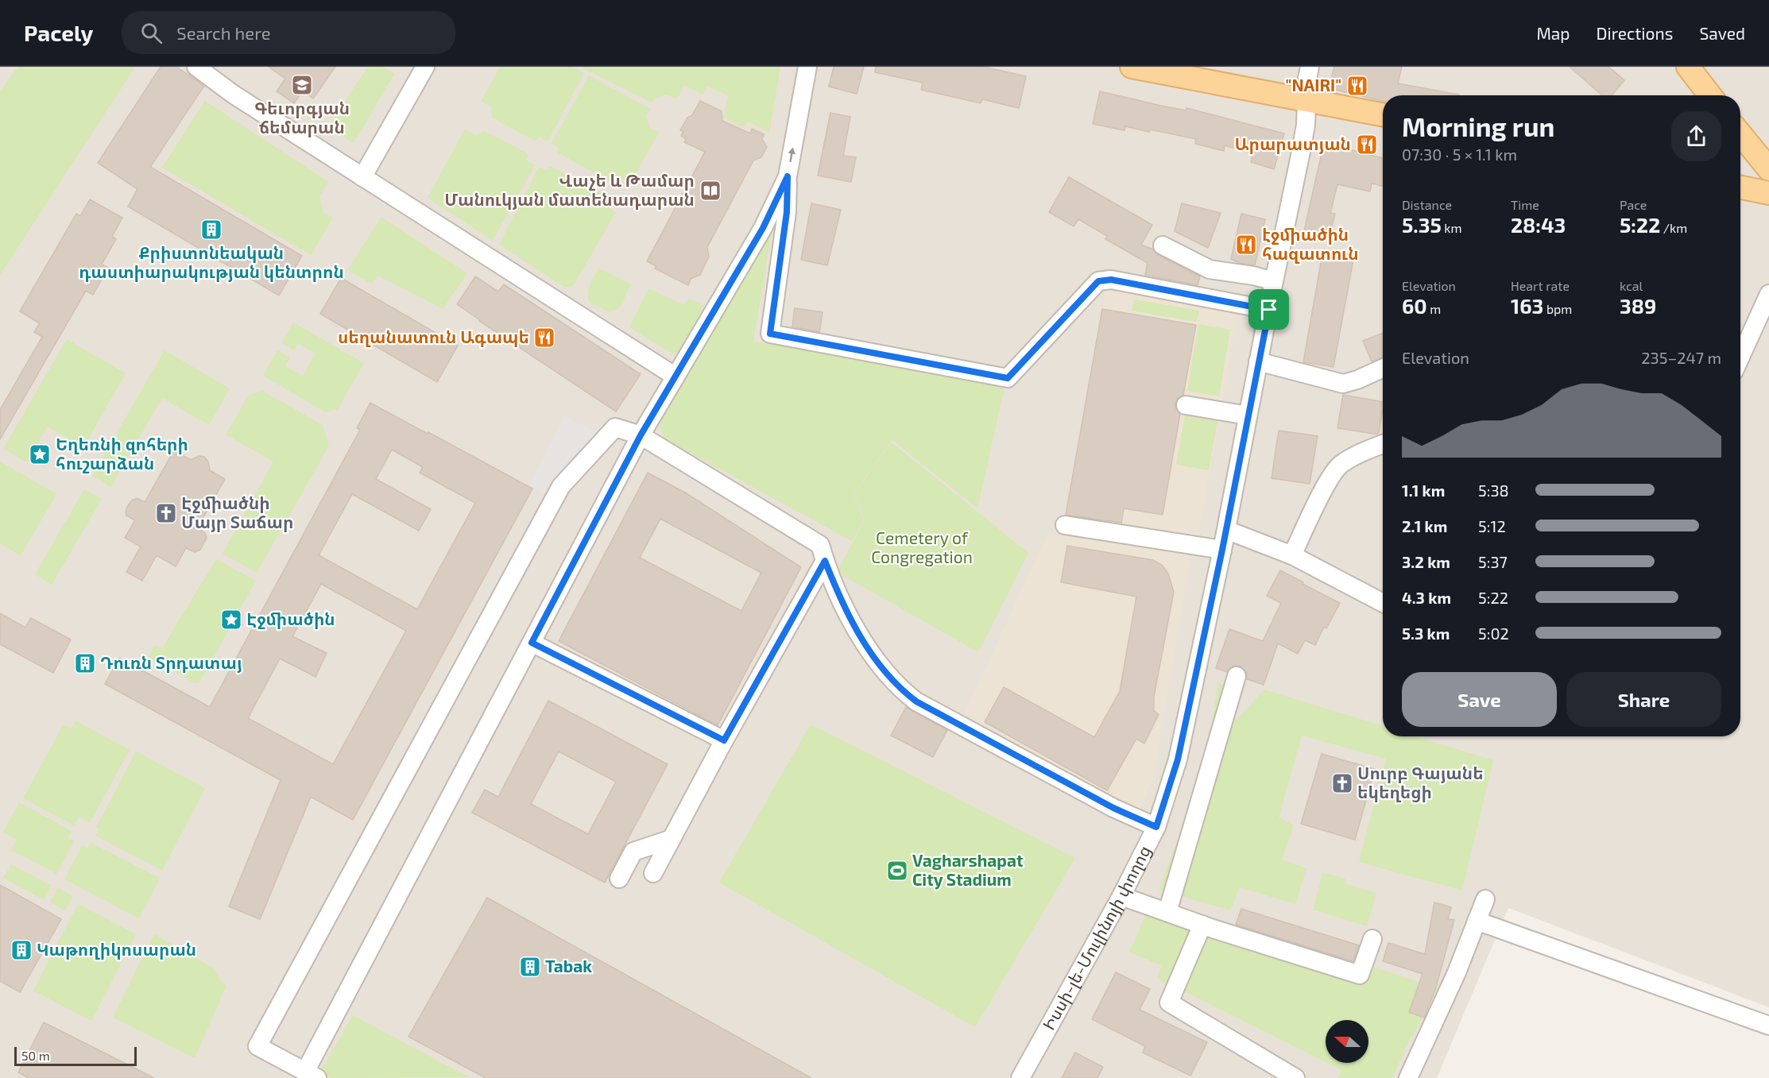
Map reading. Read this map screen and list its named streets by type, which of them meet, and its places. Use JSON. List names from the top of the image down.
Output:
{
  "streets": {
    "street": ["Իսսի-լե-Մուլինոյի փողոց"]
  },
  "parks": ["Cemetery of Congregation"],
  "places": {
    "school or university": ["Գեւորգյան ճեմարան"],
    "restaurant": [
      "\"NAIRI\"",
      "Արարատյան",
      "էջմիածին հազատուն",
      "սեղանատուն Ագապե"
    ],
    "library": ["Վաչե և Թամար Մանուկյան մատենադարան"],
    "building": [
      "Քրիստոնեական դաստիարակության կենտրոն",
      "Դուռն Տրդատայ",
      "Կաթողիկոսարան",
      "Tabak"
    ],
    "place": ["Եղեռնի զոհերի հուշարձան", "Էջմիածին"],
    "church": ["Էջմիածնի Մայր Տաճար", "Սուրբ Գայանե եկեղեցի"],
    "sports": ["Vagharshapat City Stadium"]
  },
  "scale_bar": "50 m",
  "north": "left",
  "page": {
    "header": "Pacely",
    "search": "Search here",
    "nav": ["Map", "Directions", "Saved"],
    "heading": ["Morning run", "07:30 · 5 × 1.1 km"],
    "stats": [
      ["Distance", "5.35 km"],
      ["Time", "28:43"],
      ["Pace", "5:22 /km"],
      ["Elevation", "60 m"],
      ["Heart rate", "163 bpm"],
      ["kcal", "389"]
    ],
    "chart": ["Elevation", "235–247 m"],
    "list": [
      {
        "name": "1.1 km",
        "note": "5:38"
      },
      {
        "name": "2.1 km",
        "note": "5:12"
      },
      {
        "name": "3.2 km",
        "note": "5:37"
      },
      {
        "name": "4.3 km",
        "note": "5:22"
      },
      {
        "name": "5.3 km",
        "note": "5:02"
      }
    ],
    "buttons": ["Save", "Share"],
    "scale": "50 m"
  }
}
